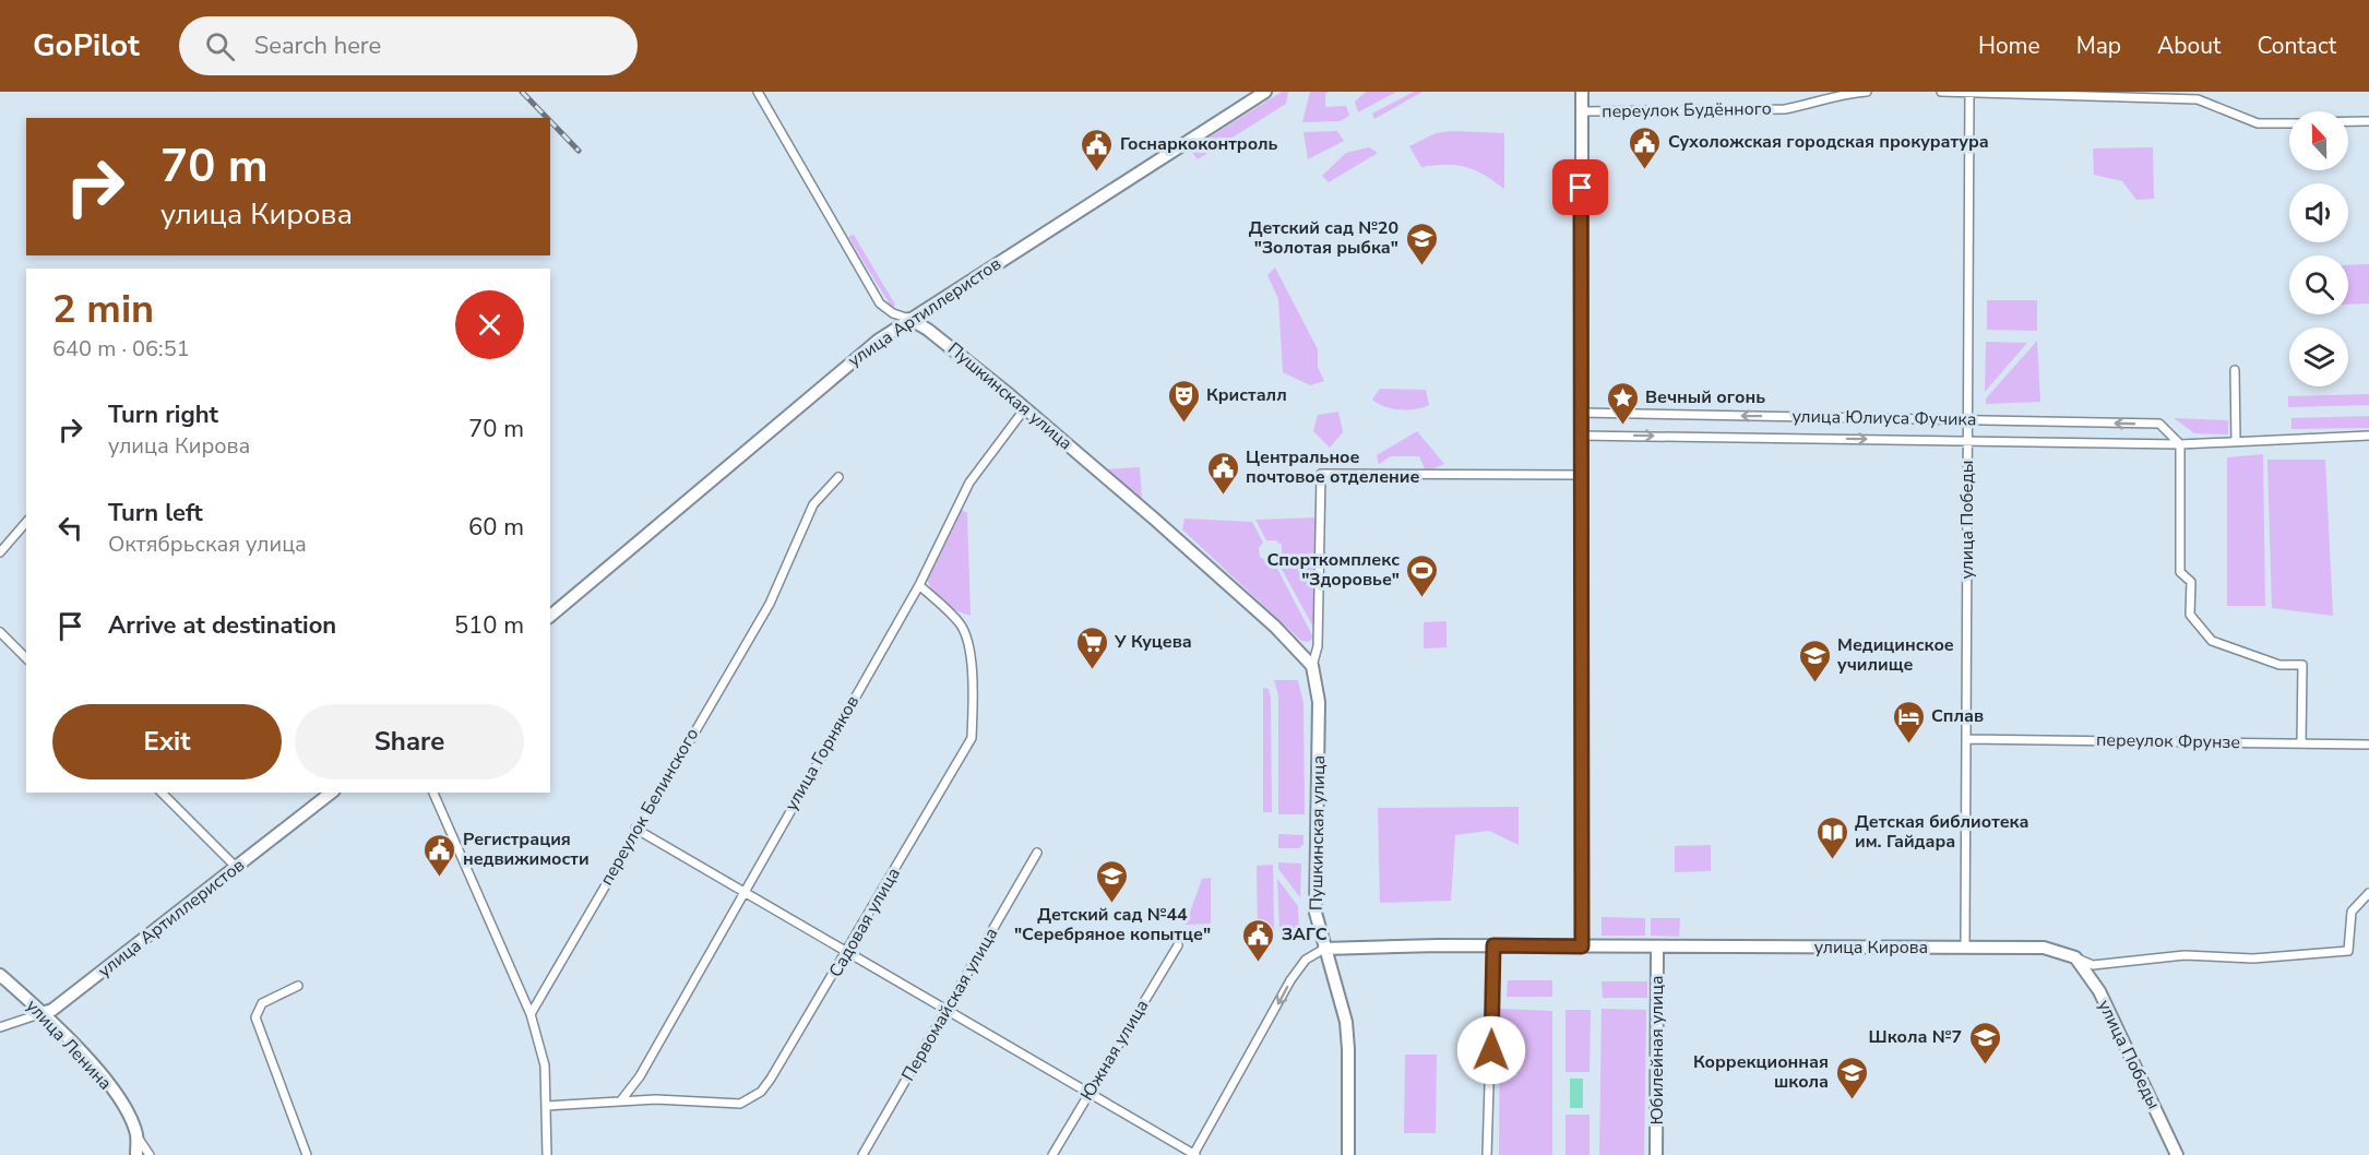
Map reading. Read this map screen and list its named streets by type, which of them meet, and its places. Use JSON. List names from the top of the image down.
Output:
{
  "streets": {
    "street": [
      "переулок Будённого",
      "улица Артиллеристов",
      "Пушкинская улица",
      "улица Юлиуса Фучика",
      "улица Победы",
      "переулок Фрунзе",
      "улица Горняков",
      "переулок Белинского",
      "Садовая улица",
      "улица Кирова",
      "Первомайская улица",
      "улица Ленина",
      "Южная улица",
      "Юбилейная улица"
    ]
  },
  "crossings": [
    ["улица Артиллеристов", "Пушкинская улица"],
    ["улица Артиллеристов", "улица Ленина"],
    ["Пушкинская улица", "улица Горняков"],
    ["Пушкинская улица", "улица Кирова"],
    ["улица Юлиуса Фучика", "улица Победы"],
    ["улица Победы", "переулок Фрунзе"],
    ["улица Победы", "улица Кирова"],
    ["улица Горняков", "Садовая улица"],
    ["улица Кирова", "Юбилейная улица"]
  ],
  "places": {
    "public building": [
      "Сухоложская городская прокуратура",
      "Госнаркоконтроль",
      "Центральное почтовое отделение",
      "Регистрация недвижимости",
      "ЗАГС"
    ],
    "school or university": [
      "Детский сад №20 \"Золотая рыбка\"",
      "Медицинское училище",
      "Детский сад №44 \"Серебряное копытце\"",
      "Школа №7",
      "Коррекционная школа"
    ],
    "theatre": ["Кристалл"],
    "place": ["Вечный огонь"],
    "sports": ["Спорткомплекс \"Здоровье\""],
    "supermarket": ["У Куцева"],
    "hotel": ["Сплав"],
    "library": ["Детская библиотека им. Гайдара"]
  },
  "north": "top",
  "page": {
    "header": "GoPilot",
    "search": "Search here",
    "nav": [
      "Home",
      "Map",
      "About",
      "Contact"
    ],
    "turn": ["70 m", "улица Кирова"],
    "heading": ["2 min", "640 m · 06:51"],
    "list": [
      {
        "name": "Turn right",
        "note": "улица Кирова",
        "value": "70 m"
      },
      {
        "name": "Turn left",
        "note": "Октябрьская улица",
        "value": "60 m"
      },
      {
        "name": "Arrive at destination",
        "value": "510 m"
      }
    ],
    "buttons": ["Exit", "Share"]
  }
}
